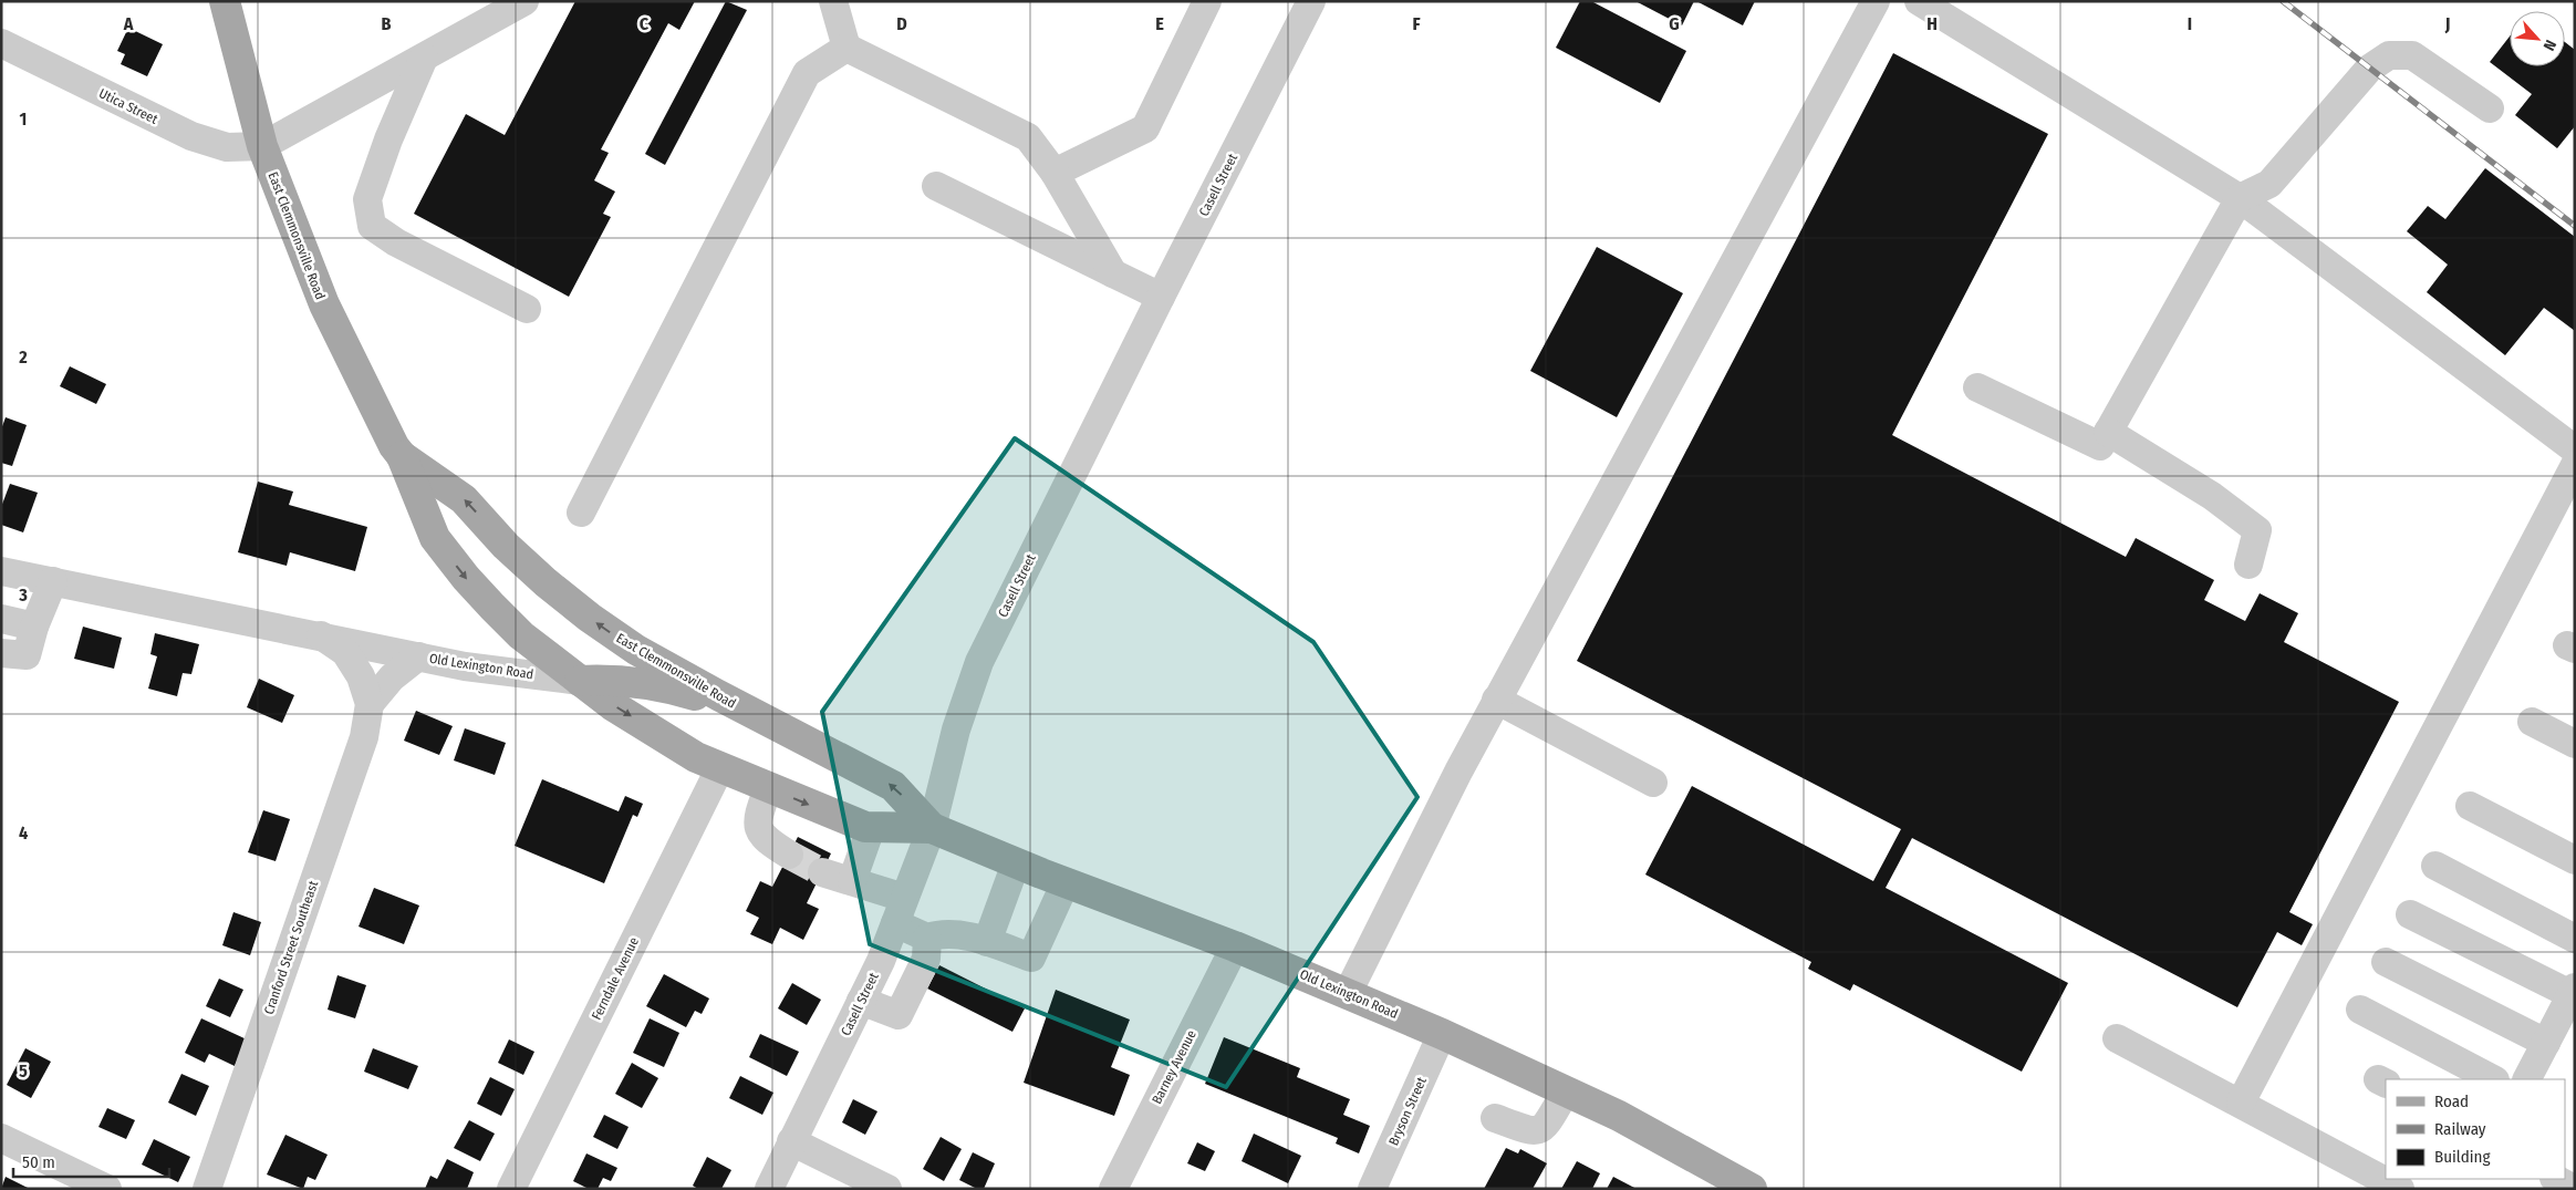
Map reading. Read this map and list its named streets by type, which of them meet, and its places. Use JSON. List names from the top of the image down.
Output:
{
  "streets": {
    "main road": ["East Clemmonsville Road", "Old Lexington Road"],
    "street": [
      "Utica Street",
      "Casell Street",
      "Cranford Street Southeast",
      "Ferndale Avenue",
      "Barney Avenue",
      "Bryson Street"
    ]
  },
  "crossings": [
    ["Utica Street", "East Clemmonsville Road"],
    ["Casell Street", "Old Lexington Road"],
    ["East Clemmonsville Road", "Old Lexington Road"],
    ["Old Lexington Road", "Cranford Street Southeast"],
    ["Old Lexington Road", "Ferndale Avenue"],
    ["Old Lexington Road", "Barney Avenue"],
    ["Old Lexington Road", "Bryson Street"]
  ],
  "legend": ["Road", "Railway", "Building"],
  "scale_bar": "50 m",
  "north": "bottom right",
  "grid": {
    "columns": [
      "A",
      "B",
      "C",
      "D",
      "E",
      "F",
      "G",
      "H",
      "I",
      "J"
    ],
    "rows": [
      "1",
      "2",
      "3",
      "4",
      "5"
    ]
  }
}
